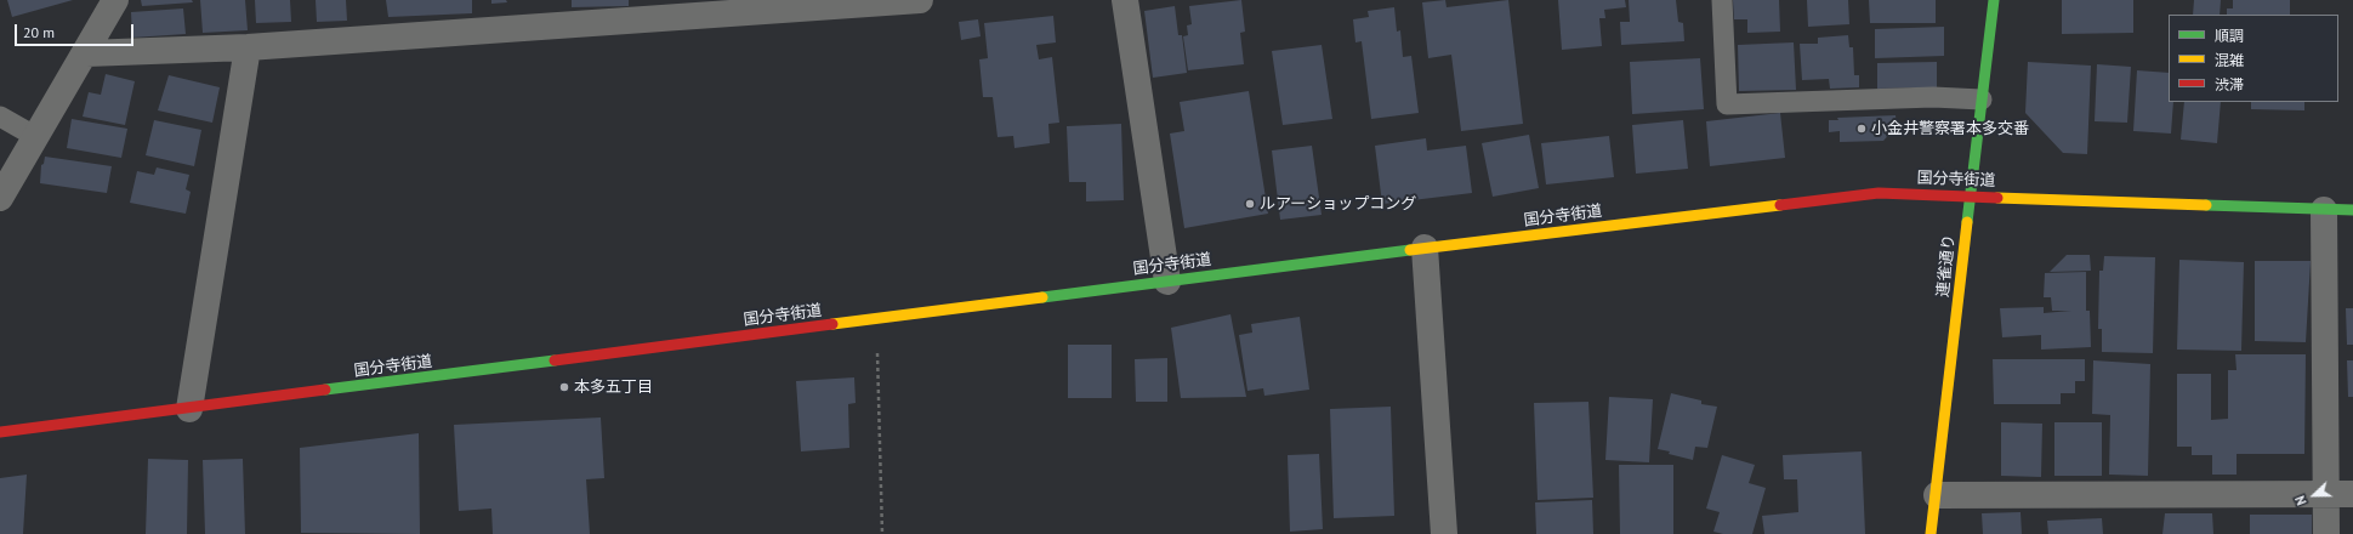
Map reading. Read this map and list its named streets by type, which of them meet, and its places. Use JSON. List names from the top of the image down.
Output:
{
  "streets": {
    "main road": ["国分寺街道", "連雀通り"]
  },
  "crossings": [
    ["国分寺街道", "連雀通り"]
  ],
  "places": ["小金井警察署本多交番", "ルアーショップコング", "本多五丁目"],
  "legend": ["順調", "混雑", "渋滞"],
  "scale_bar": "20 m",
  "north": "left"
}
